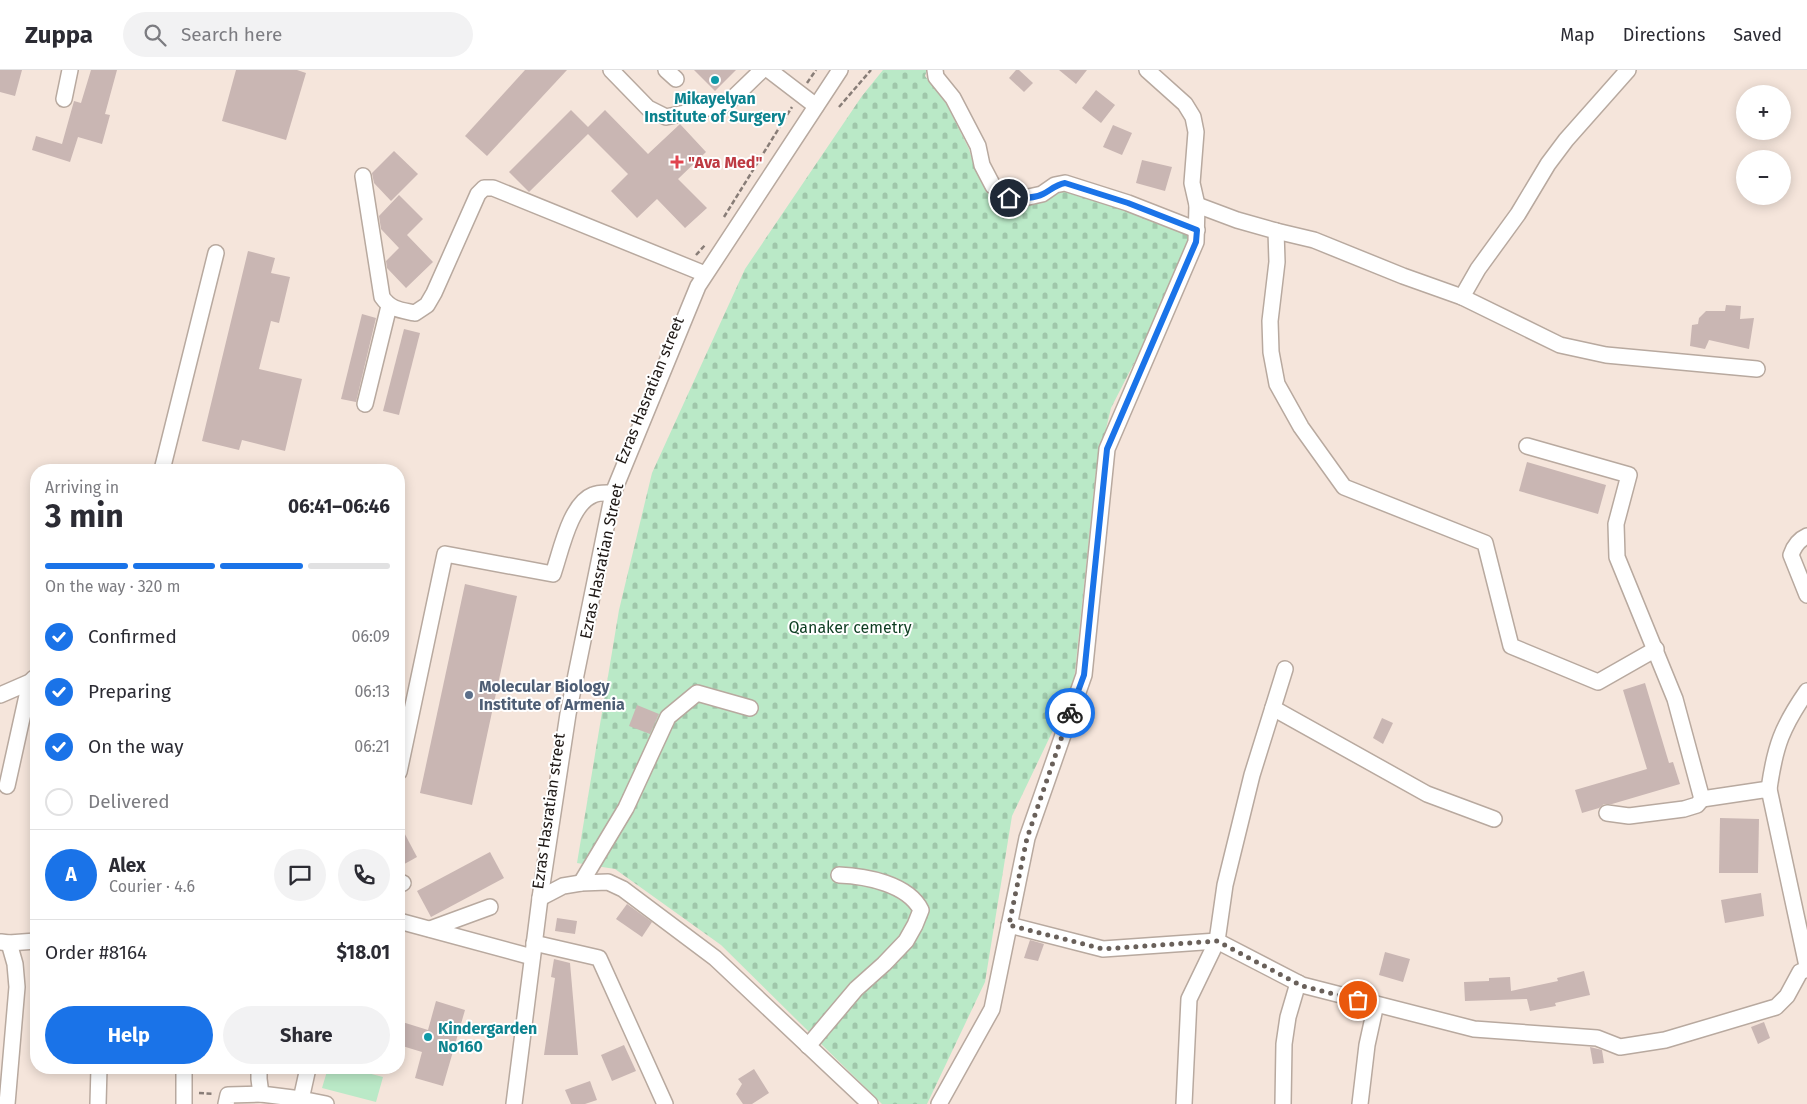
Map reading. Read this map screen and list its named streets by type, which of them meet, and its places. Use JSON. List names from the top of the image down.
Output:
{
  "streets": {
    "street": ["Ezras Hasratian street", "Ezras Hasratian Street"]
  },
  "crossings": [
    ["Ezras Hasratian street", "Ezras Hasratian Street"]
  ],
  "parks": ["Qanaker cemetry"],
  "places": {
    "other": ["Mikayelyan Institute of Surgery", "Molecular Biology Institute of Armenia", "Kindergarden No160"],
    "health": ["\"Ava Med\""]
  },
  "page": {
    "header": "Zuppa",
    "search": "Search here",
    "nav": ["Map", "Directions", "Saved"],
    "map_buttons": ["+", "−"],
    "heading": ["3 min", "Arriving in", "06:41–06:46"],
    "panel": [
      "Alex",
      "Courier · 4.6",
      "Order #8164",
      "$18.01"
    ],
    "bar": "On the way · 320 m",
    "list": [
      ["Confirmed", "06:09"],
      ["Preparing", "06:13"],
      ["On the way", "06:21"],
      "Delivered"
    ],
    "round": "A",
    "buttons": ["Help", "Share"]
  }
}
